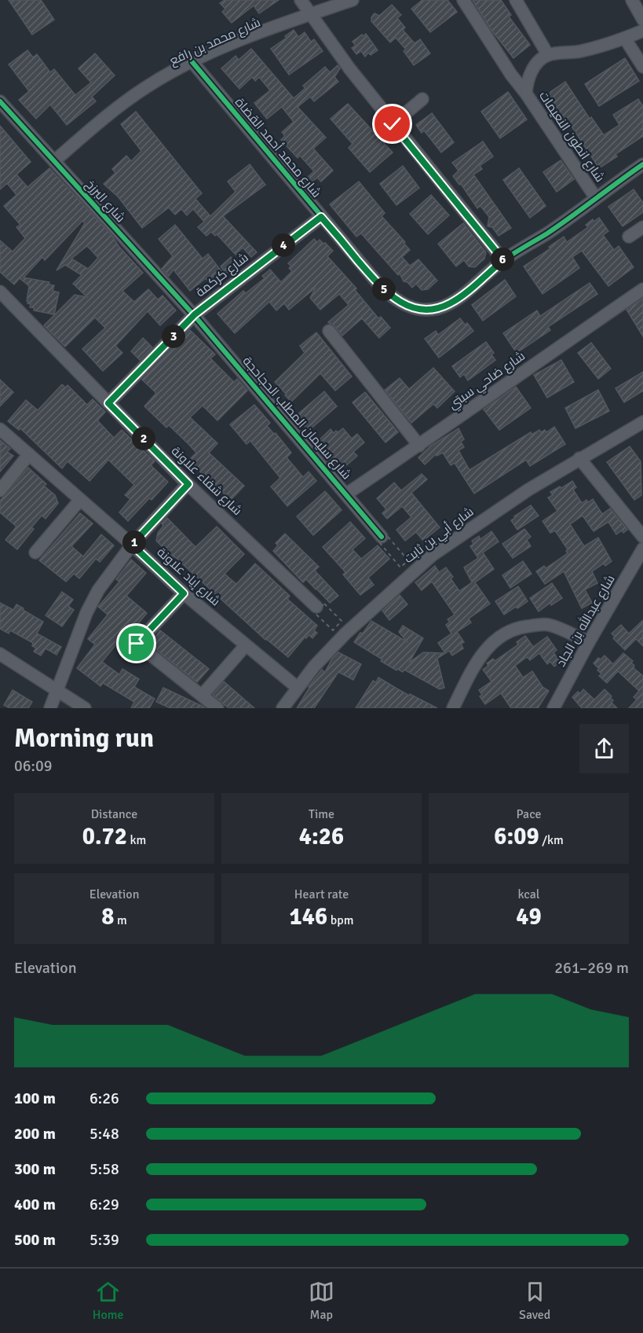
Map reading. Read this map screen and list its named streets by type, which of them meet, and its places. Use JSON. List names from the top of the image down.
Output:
{
  "streets": {
    "street": [
      "شارع محمد بن رافع",
      "شارع انطون النعيمات",
      "شارع محمد أحمد القضاة",
      "شارع البرزخ",
      "شارع كركمة",
      "شارع ضاحي سبتي",
      "شارع سليمان المطلب الحجاحجة",
      "شارع شفاء علاونة",
      "شارع أبي بن ثابت",
      "شارع إياد علاونة",
      "شارع عبدالله بن الجاد"
    ]
  },
  "crossings": [
    ["شارع محمد بن رافع", "شارع محمد أحمد القضاة"],
    ["شارع محمد بن رافع", "شارع البرزخ"],
    ["شارع انطون النعيمات", "شارع محمد أحمد القضاة"],
    ["شارع محمد أحمد القضاة", "شارع كركمة"],
    ["شارع البرزخ", "شارع كركمة"],
    ["شارع البرزخ", "شارع سليمان المطلب الحجاحجة"],
    ["شارع كركمة", "شارع سليمان المطلب الحجاحجة"],
    ["شارع كركمة", "شارع شفاء علاونة"],
    ["شارع ضاحي سبتي", "شارع سليمان المطلب الحجاحجة"],
    ["شارع أبي بن ثابت", "شارع إياد علاونة"]
  ],
  "page": {
    "pins": [
      "4",
      "6",
      "5",
      "3",
      "2",
      "1"
    ],
    "heading": ["Morning run", "06:09"],
    "stats": [
      ["Distance", "0.72 km"],
      ["Time", "4:26"],
      ["Pace", "6:09 /km"],
      ["Elevation", "8 m"],
      ["Heart rate", "146 bpm"],
      ["kcal", "49"]
    ],
    "chart": ["Elevation", "261–269 m"],
    "list": [
      {
        "name": "100 m",
        "note": "6:26"
      },
      {
        "name": "200 m",
        "note": "5:48"
      },
      {
        "name": "300 m",
        "note": "5:58"
      },
      {
        "name": "400 m",
        "note": "6:29"
      },
      {
        "name": "500 m",
        "note": "5:39"
      }
    ],
    "tabs": ["Home", "Map", "Saved"]
  }
}
